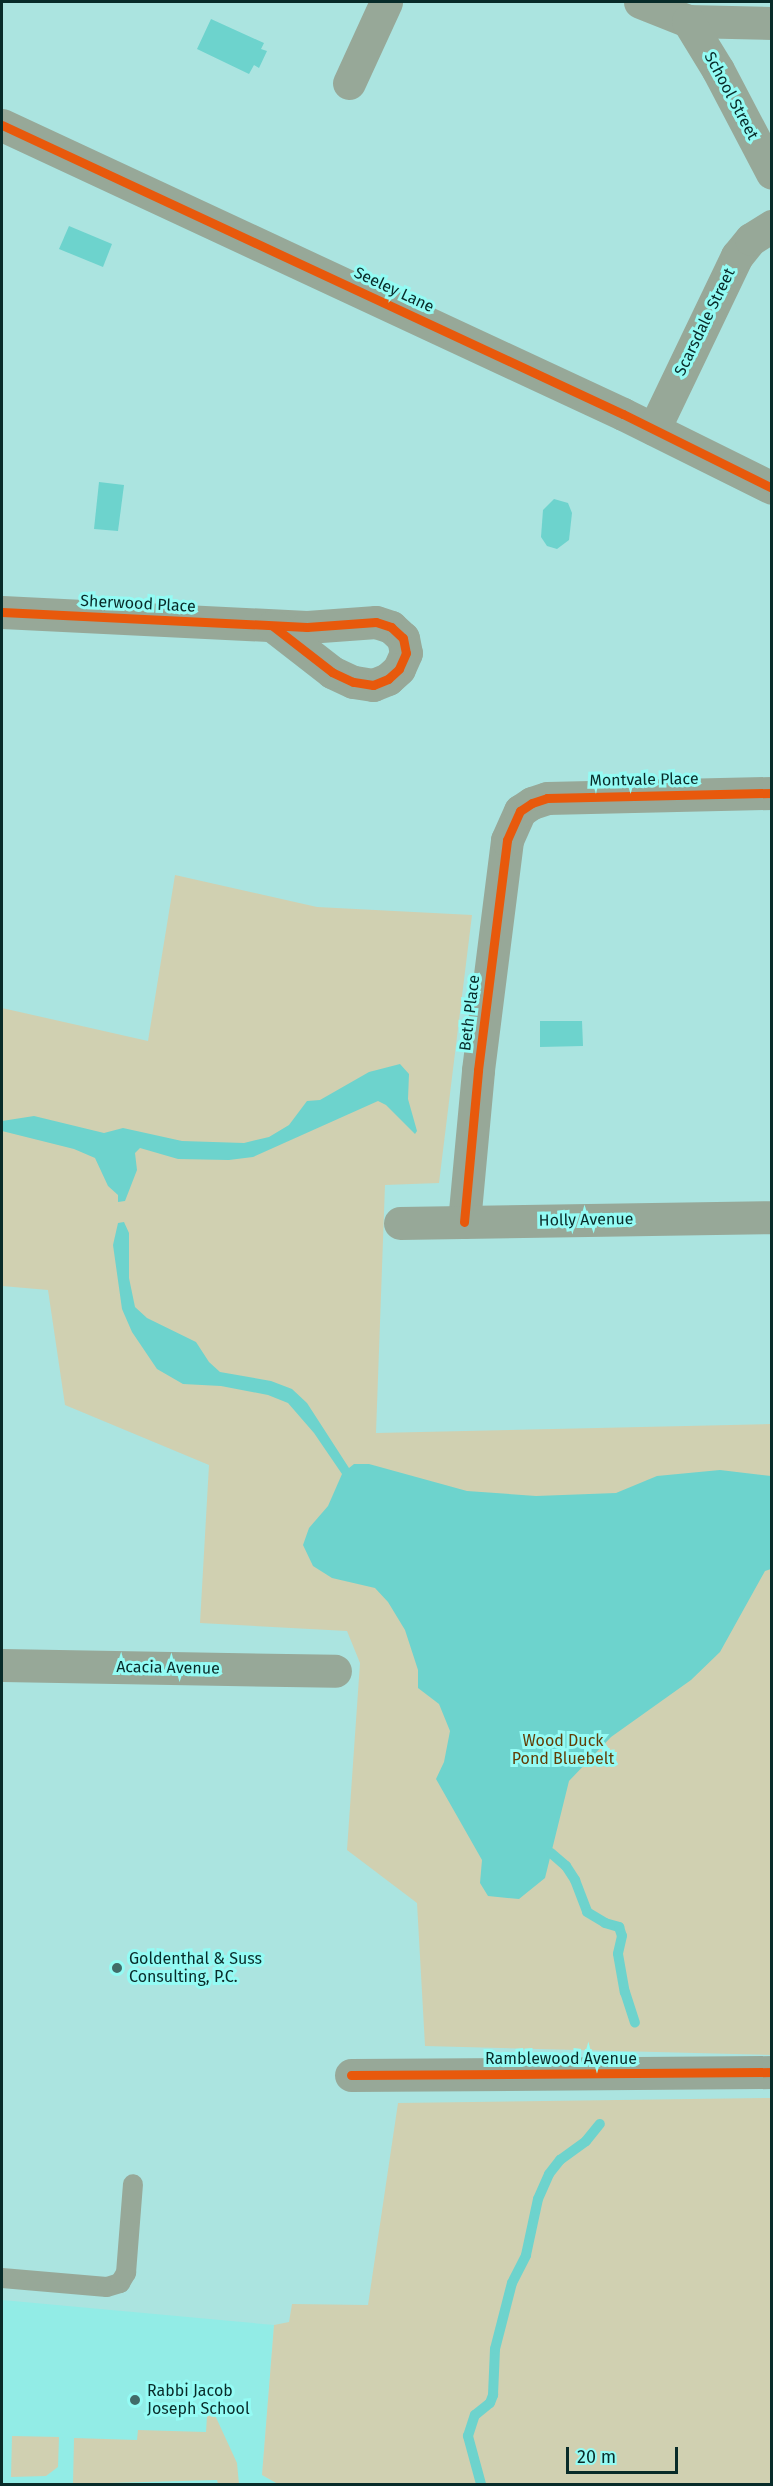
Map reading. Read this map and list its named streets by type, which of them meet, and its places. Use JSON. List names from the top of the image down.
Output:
{
  "streets": {
    "street": [
      "School Street",
      "Seeley Lane",
      "Scarsdale Street",
      "Sherwood Place",
      "Montvale Place",
      "Beth Place",
      "Holly Avenue",
      "Acacia Avenue",
      "Ramblewood Avenue"
    ]
  },
  "crossings": [
    ["Seeley Lane", "Scarsdale Street"],
    ["Montvale Place", "Beth Place"],
    ["Beth Place", "Holly Avenue"]
  ],
  "parks": ["Wood Duck Pond Bluebelt"],
  "places": ["Goldenthal & Suss Consulting, P.C.", "Rabbi Jacob Joseph School"],
  "scale_bar": "20 m"
}
